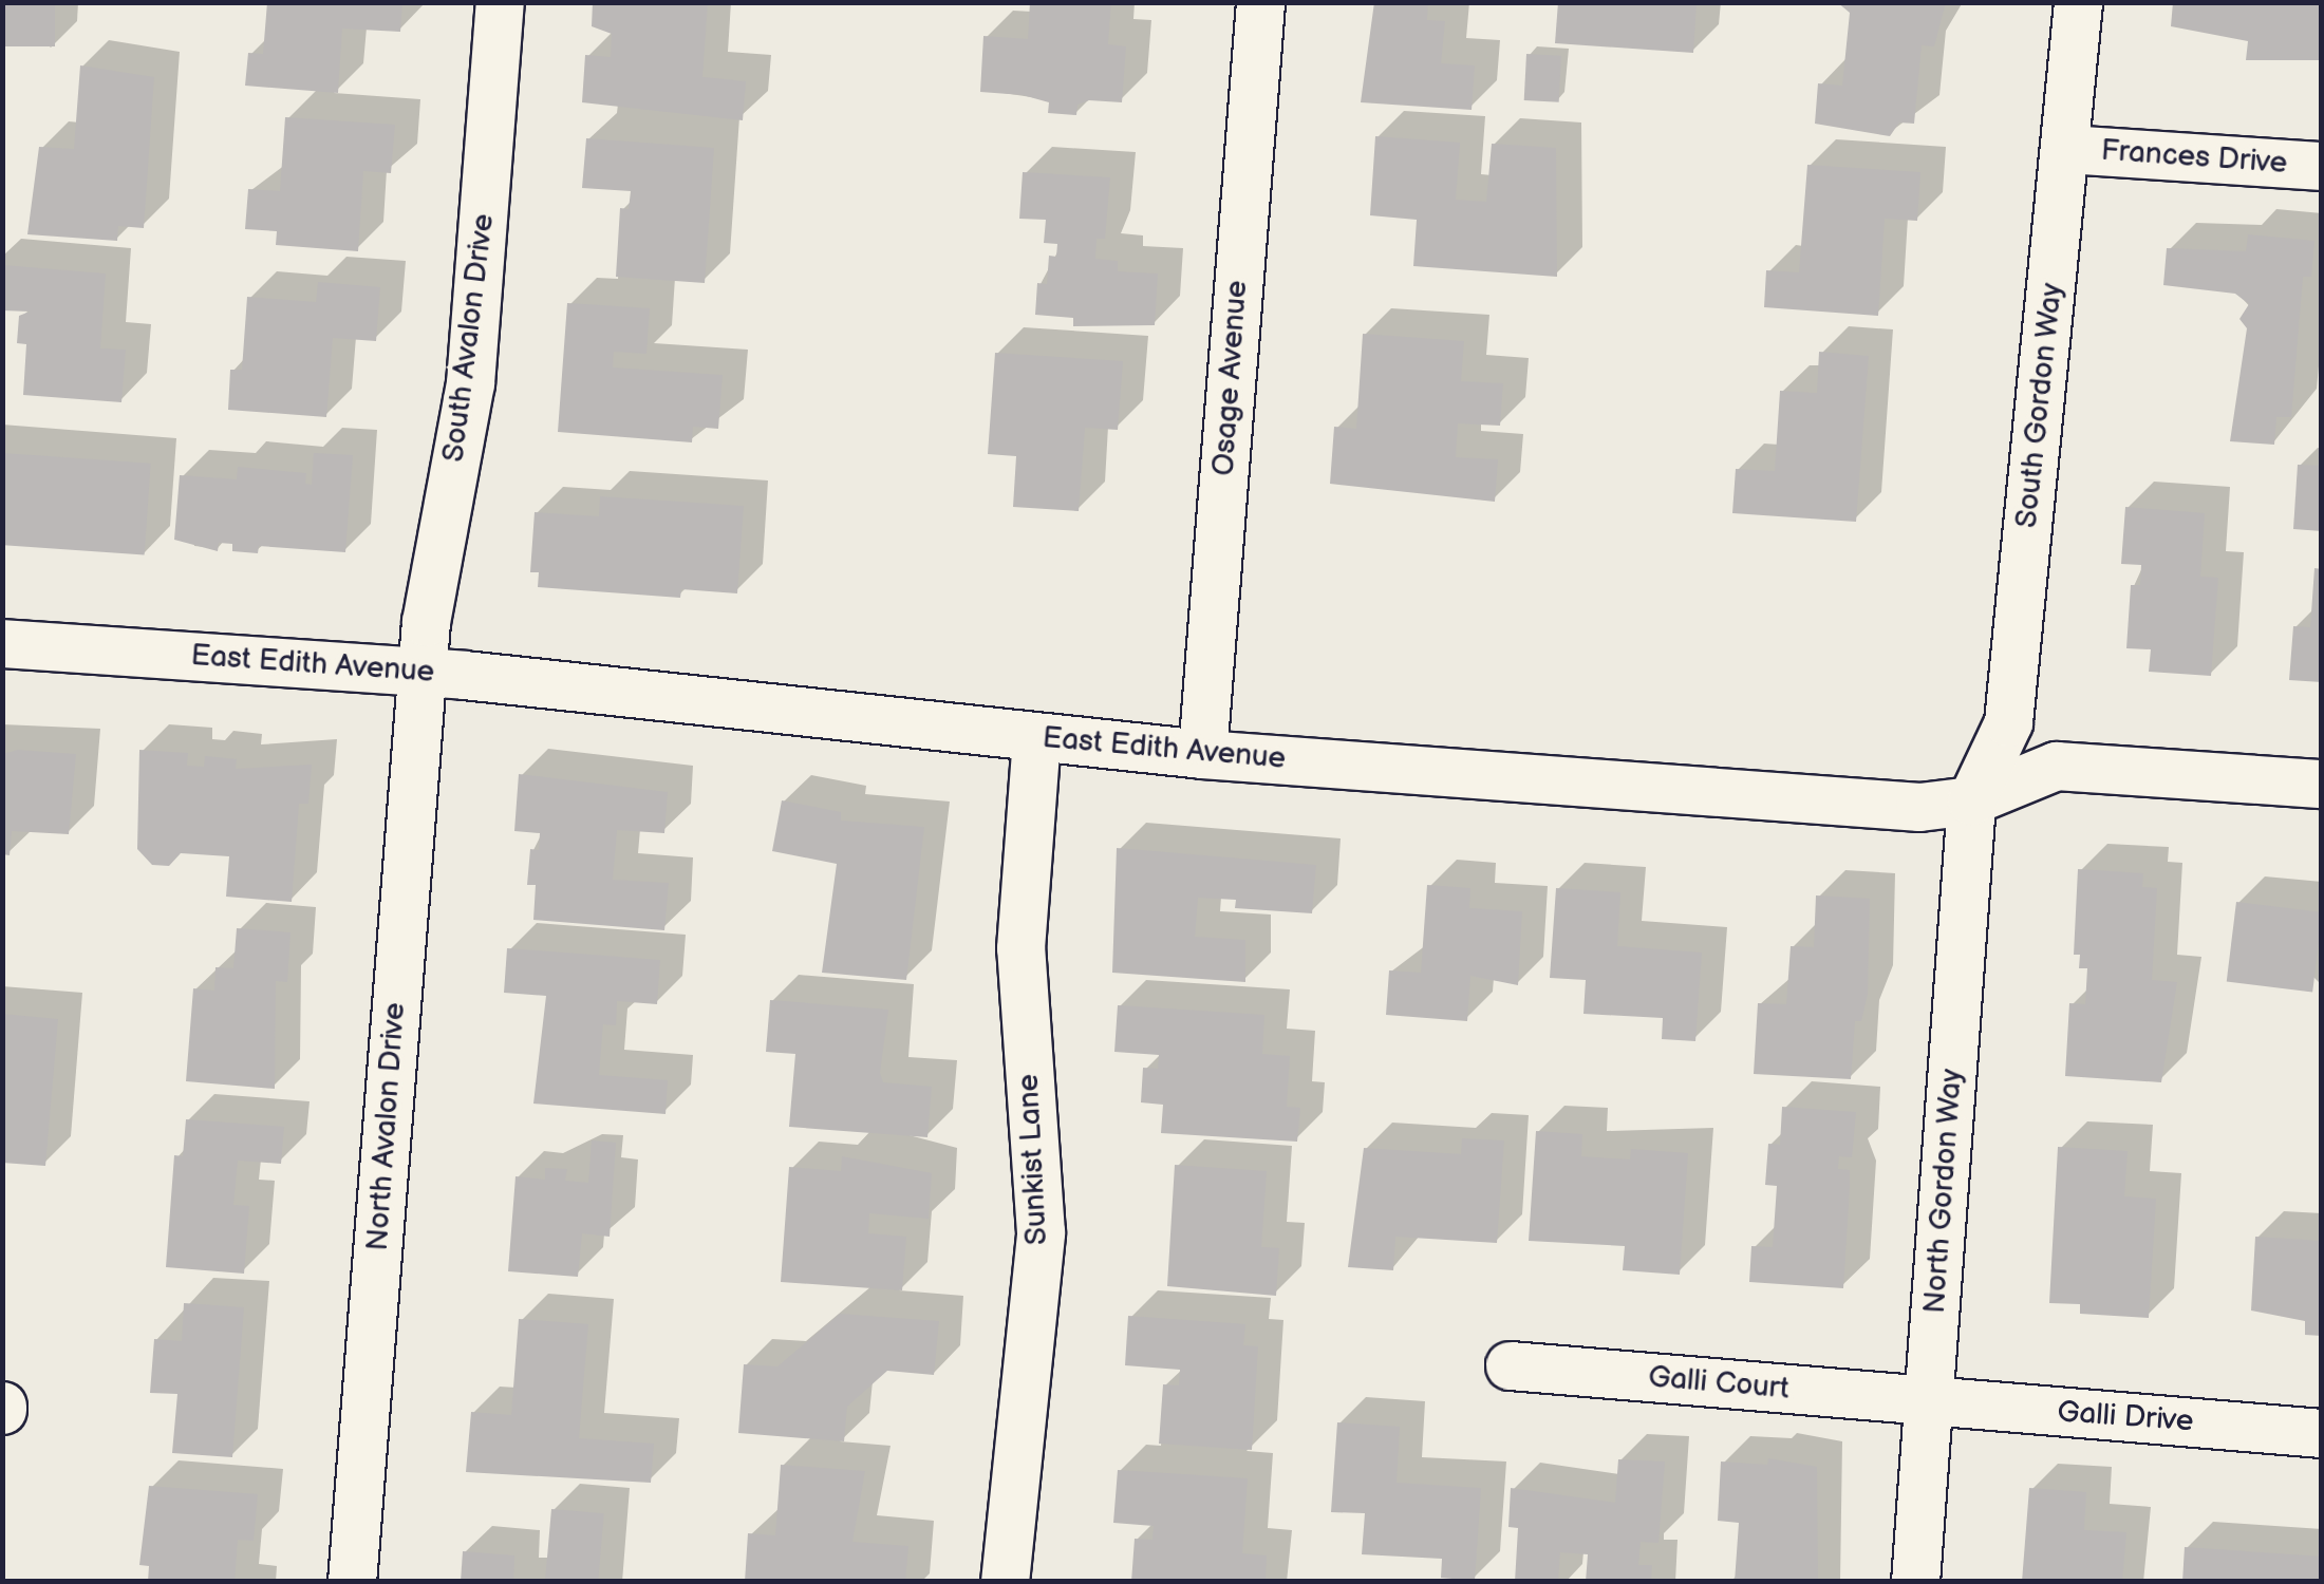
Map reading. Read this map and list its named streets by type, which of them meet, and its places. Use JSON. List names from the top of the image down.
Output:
{
  "streets": {
    "street": [
      "Frances Drive",
      "South Avalon Drive",
      "Osage Avenue",
      "South Gordon Way",
      "East Edith Avenue",
      "North Avalon Drive",
      "Sunkist Lane",
      "North Gordon Way",
      "Galli Court",
      "Galli Drive"
    ]
  },
  "crossings": [
    ["Frances Drive", "South Gordon Way"],
    ["South Avalon Drive", "East Edith Avenue"],
    ["South Avalon Drive", "North Avalon Drive"],
    ["Osage Avenue", "East Edith Avenue"],
    ["South Gordon Way", "East Edith Avenue"],
    ["South Gordon Way", "North Gordon Way"],
    ["East Edith Avenue", "North Avalon Drive"],
    ["East Edith Avenue", "Sunkist Lane"],
    ["East Edith Avenue", "North Gordon Way"],
    ["North Gordon Way", "Galli Court"],
    ["North Gordon Way", "Galli Drive"],
    ["Galli Court", "Galli Drive"]
  ]
}
